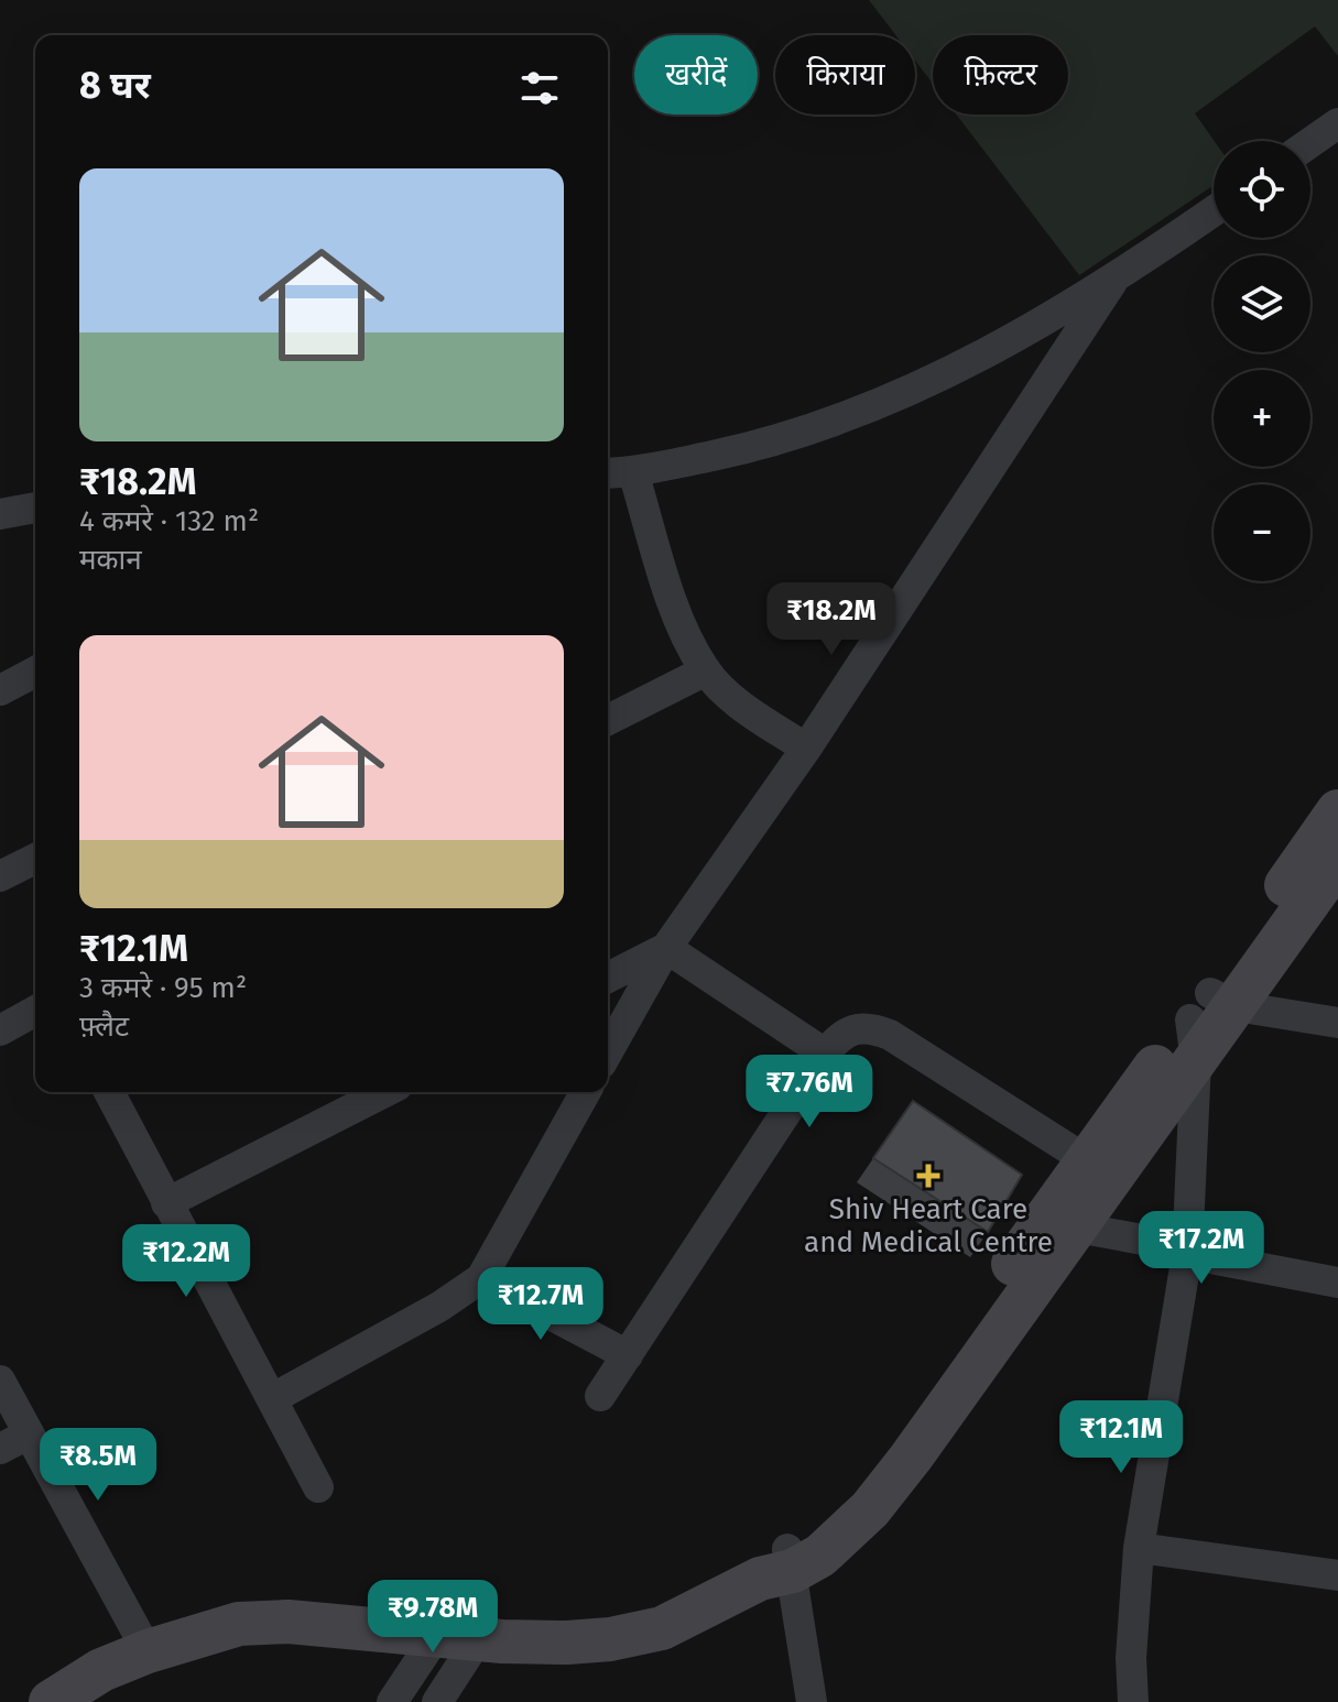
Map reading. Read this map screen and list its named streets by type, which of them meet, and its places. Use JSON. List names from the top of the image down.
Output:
{
  "places": {
    "health": ["Shiv Heart Care and Medical Centre"]
  },
  "page": {
    "chip": ["खरीदें", "किराया", "फ़िल्टर"],
    "heading": "8 घर",
    "map_buttons": ["+", "−"],
    "list": [
      {
        "name": "₹18.2M",
        "note": "4 कमरे · 132 m² · मकान"
      },
      {
        "name": "₹12.1M",
        "note": "3 कमरे · 95 m² · फ़्लैट"
      }
    ],
    "price": [
      "₹18.2M",
      "₹7.76M",
      "₹17.2M",
      "₹12.2M",
      "₹12.7M",
      "₹12.1M",
      "₹8.5M",
      "₹9.78M"
    ]
  }
}
